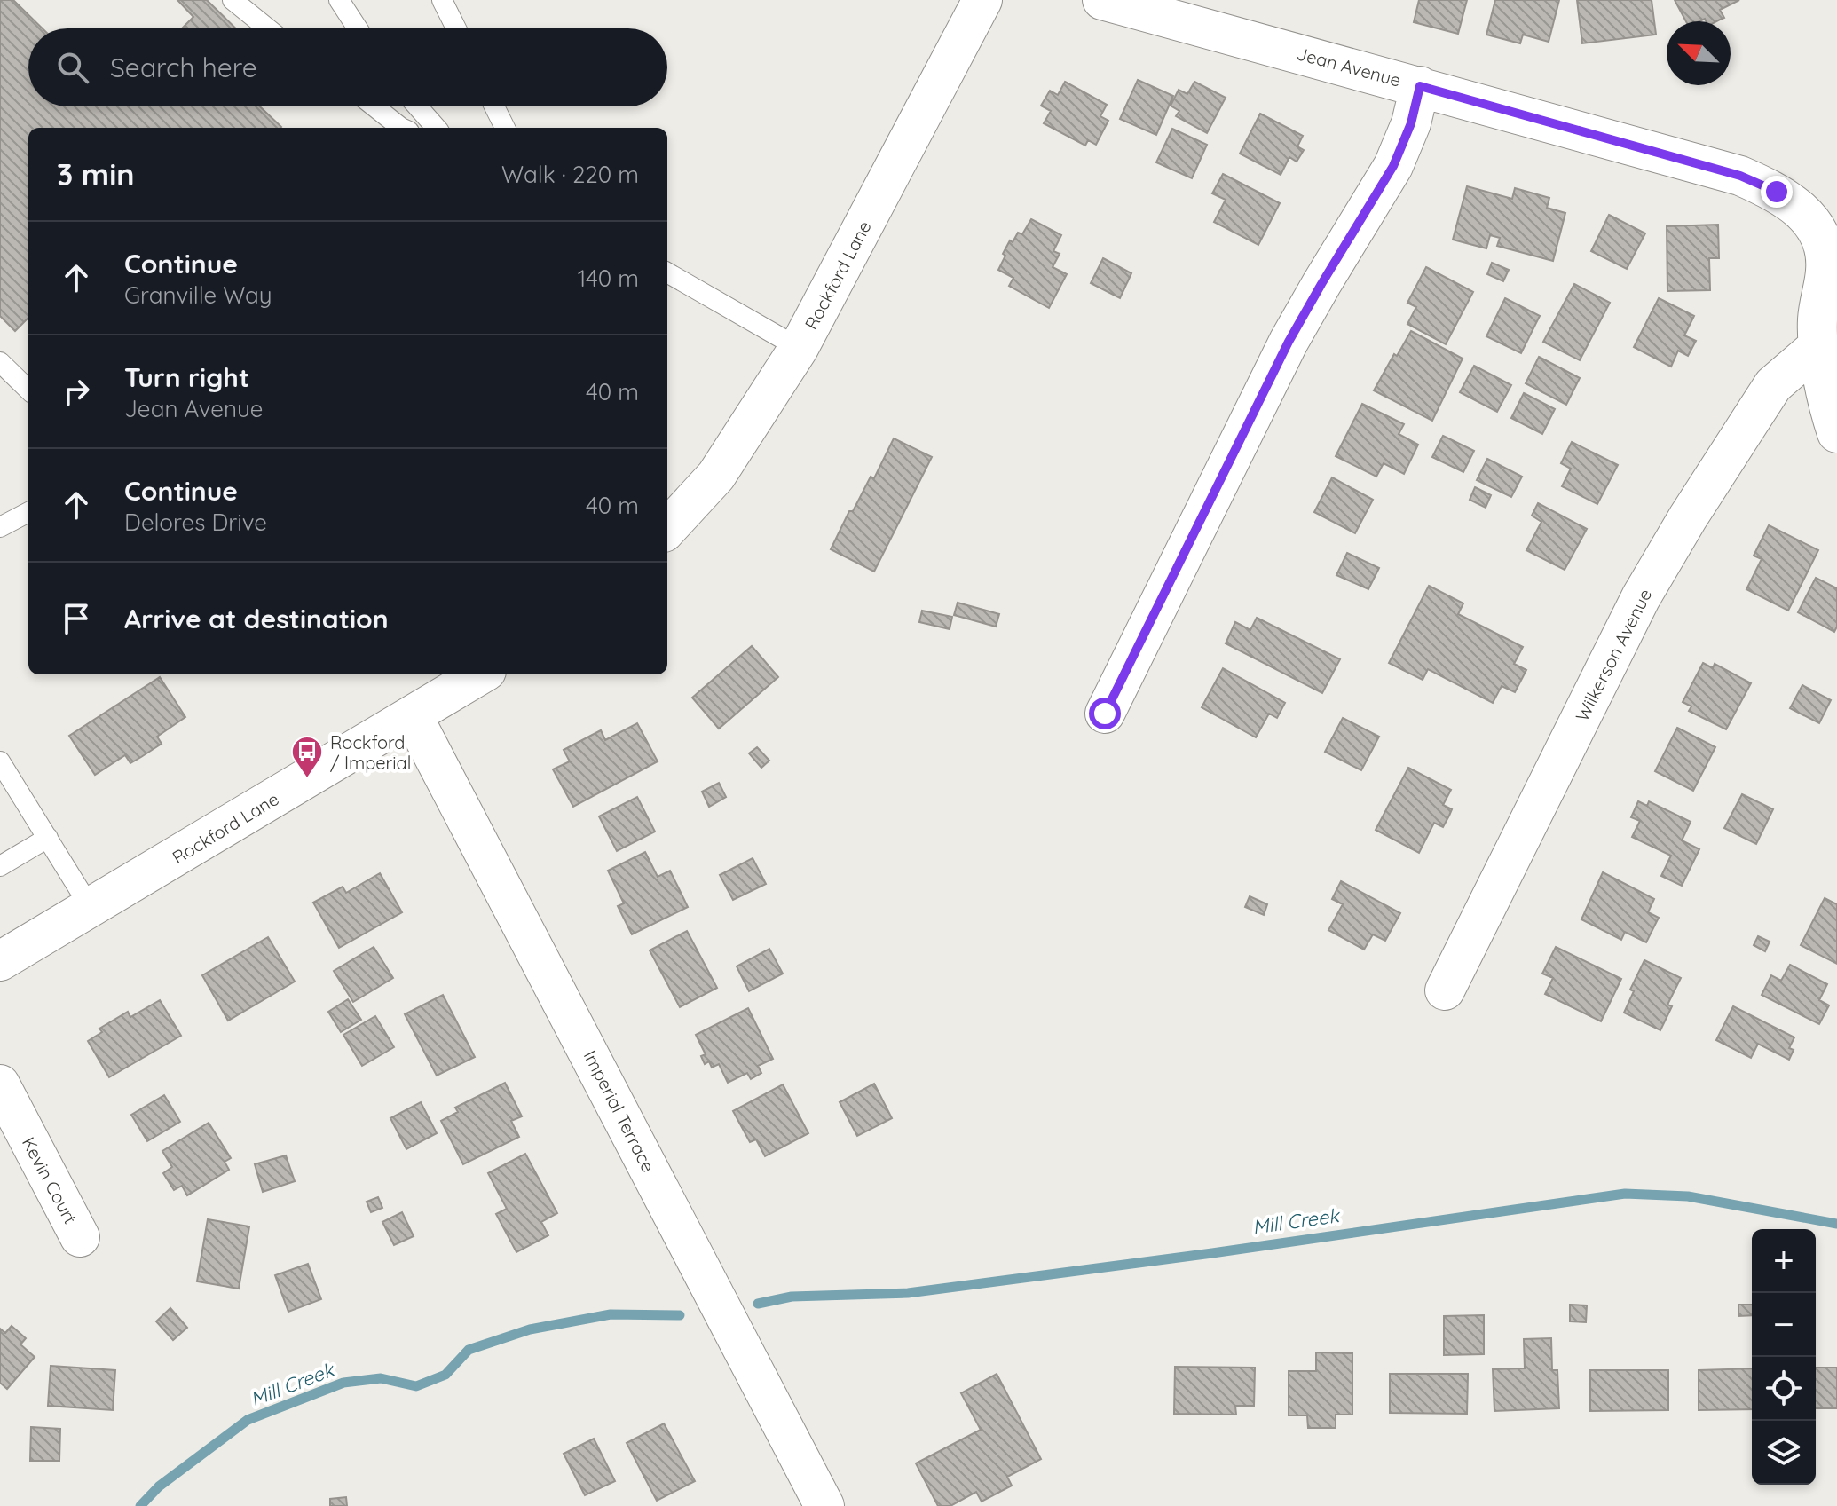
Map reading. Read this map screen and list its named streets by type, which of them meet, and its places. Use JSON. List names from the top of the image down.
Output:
{
  "streets": {
    "street": [
      "Jean Avenue",
      "Rockford Lane",
      "Wilkerson Avenue",
      "Imperial Terrace",
      "Kevin Court"
    ]
  },
  "crossings": [
    ["Jean Avenue", "Wilkerson Avenue"],
    ["Rockford Lane", "Imperial Terrace"]
  ],
  "water": ["Mill Creek"],
  "places": {
    "bus stop": ["Rockford / Imperial"]
  },
  "north": "top left",
  "page": {
    "search": "Search here",
    "heading": ["3 min", "Walk · 220 m"],
    "list": [
      ["Continue", "Granville Way", "140 m"],
      ["Turn right", "Jean Avenue", "40 m"],
      ["Continue", "Delores Drive", "40 m"],
      "Arrive at destination"
    ],
    "map_buttons": ["+", "−"]
  }
}
